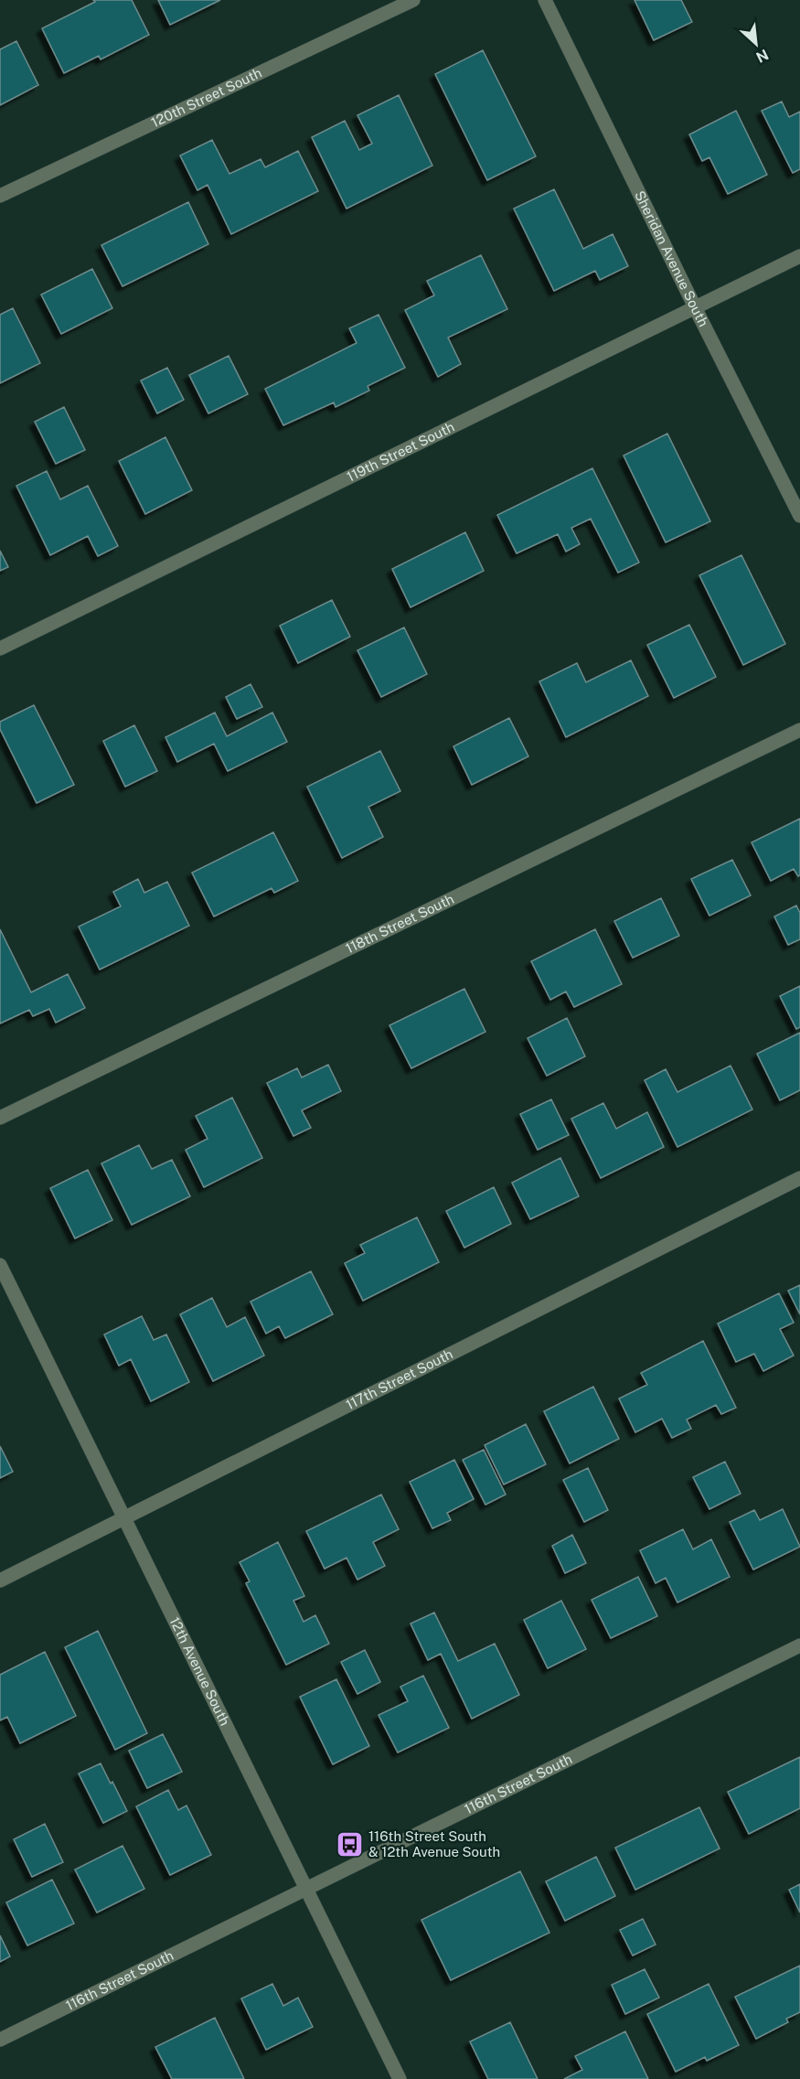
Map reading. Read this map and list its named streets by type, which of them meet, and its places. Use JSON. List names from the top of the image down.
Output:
{
  "streets": {
    "street": [
      "120th Street South",
      "Sheridan Avenue South",
      "119th Street South",
      "118th Street South",
      "117th Street South",
      "12th Avenue South",
      "116th Street South"
    ]
  },
  "crossings": [
    ["Sheridan Avenue South", "119th Street South"],
    ["117th Street South", "12th Avenue South"],
    ["12th Avenue South", "116th Street South"]
  ],
  "places": {
    "bus stop": ["116th Street South & 12th Avenue South"]
  },
  "north": "bottom right"
}
